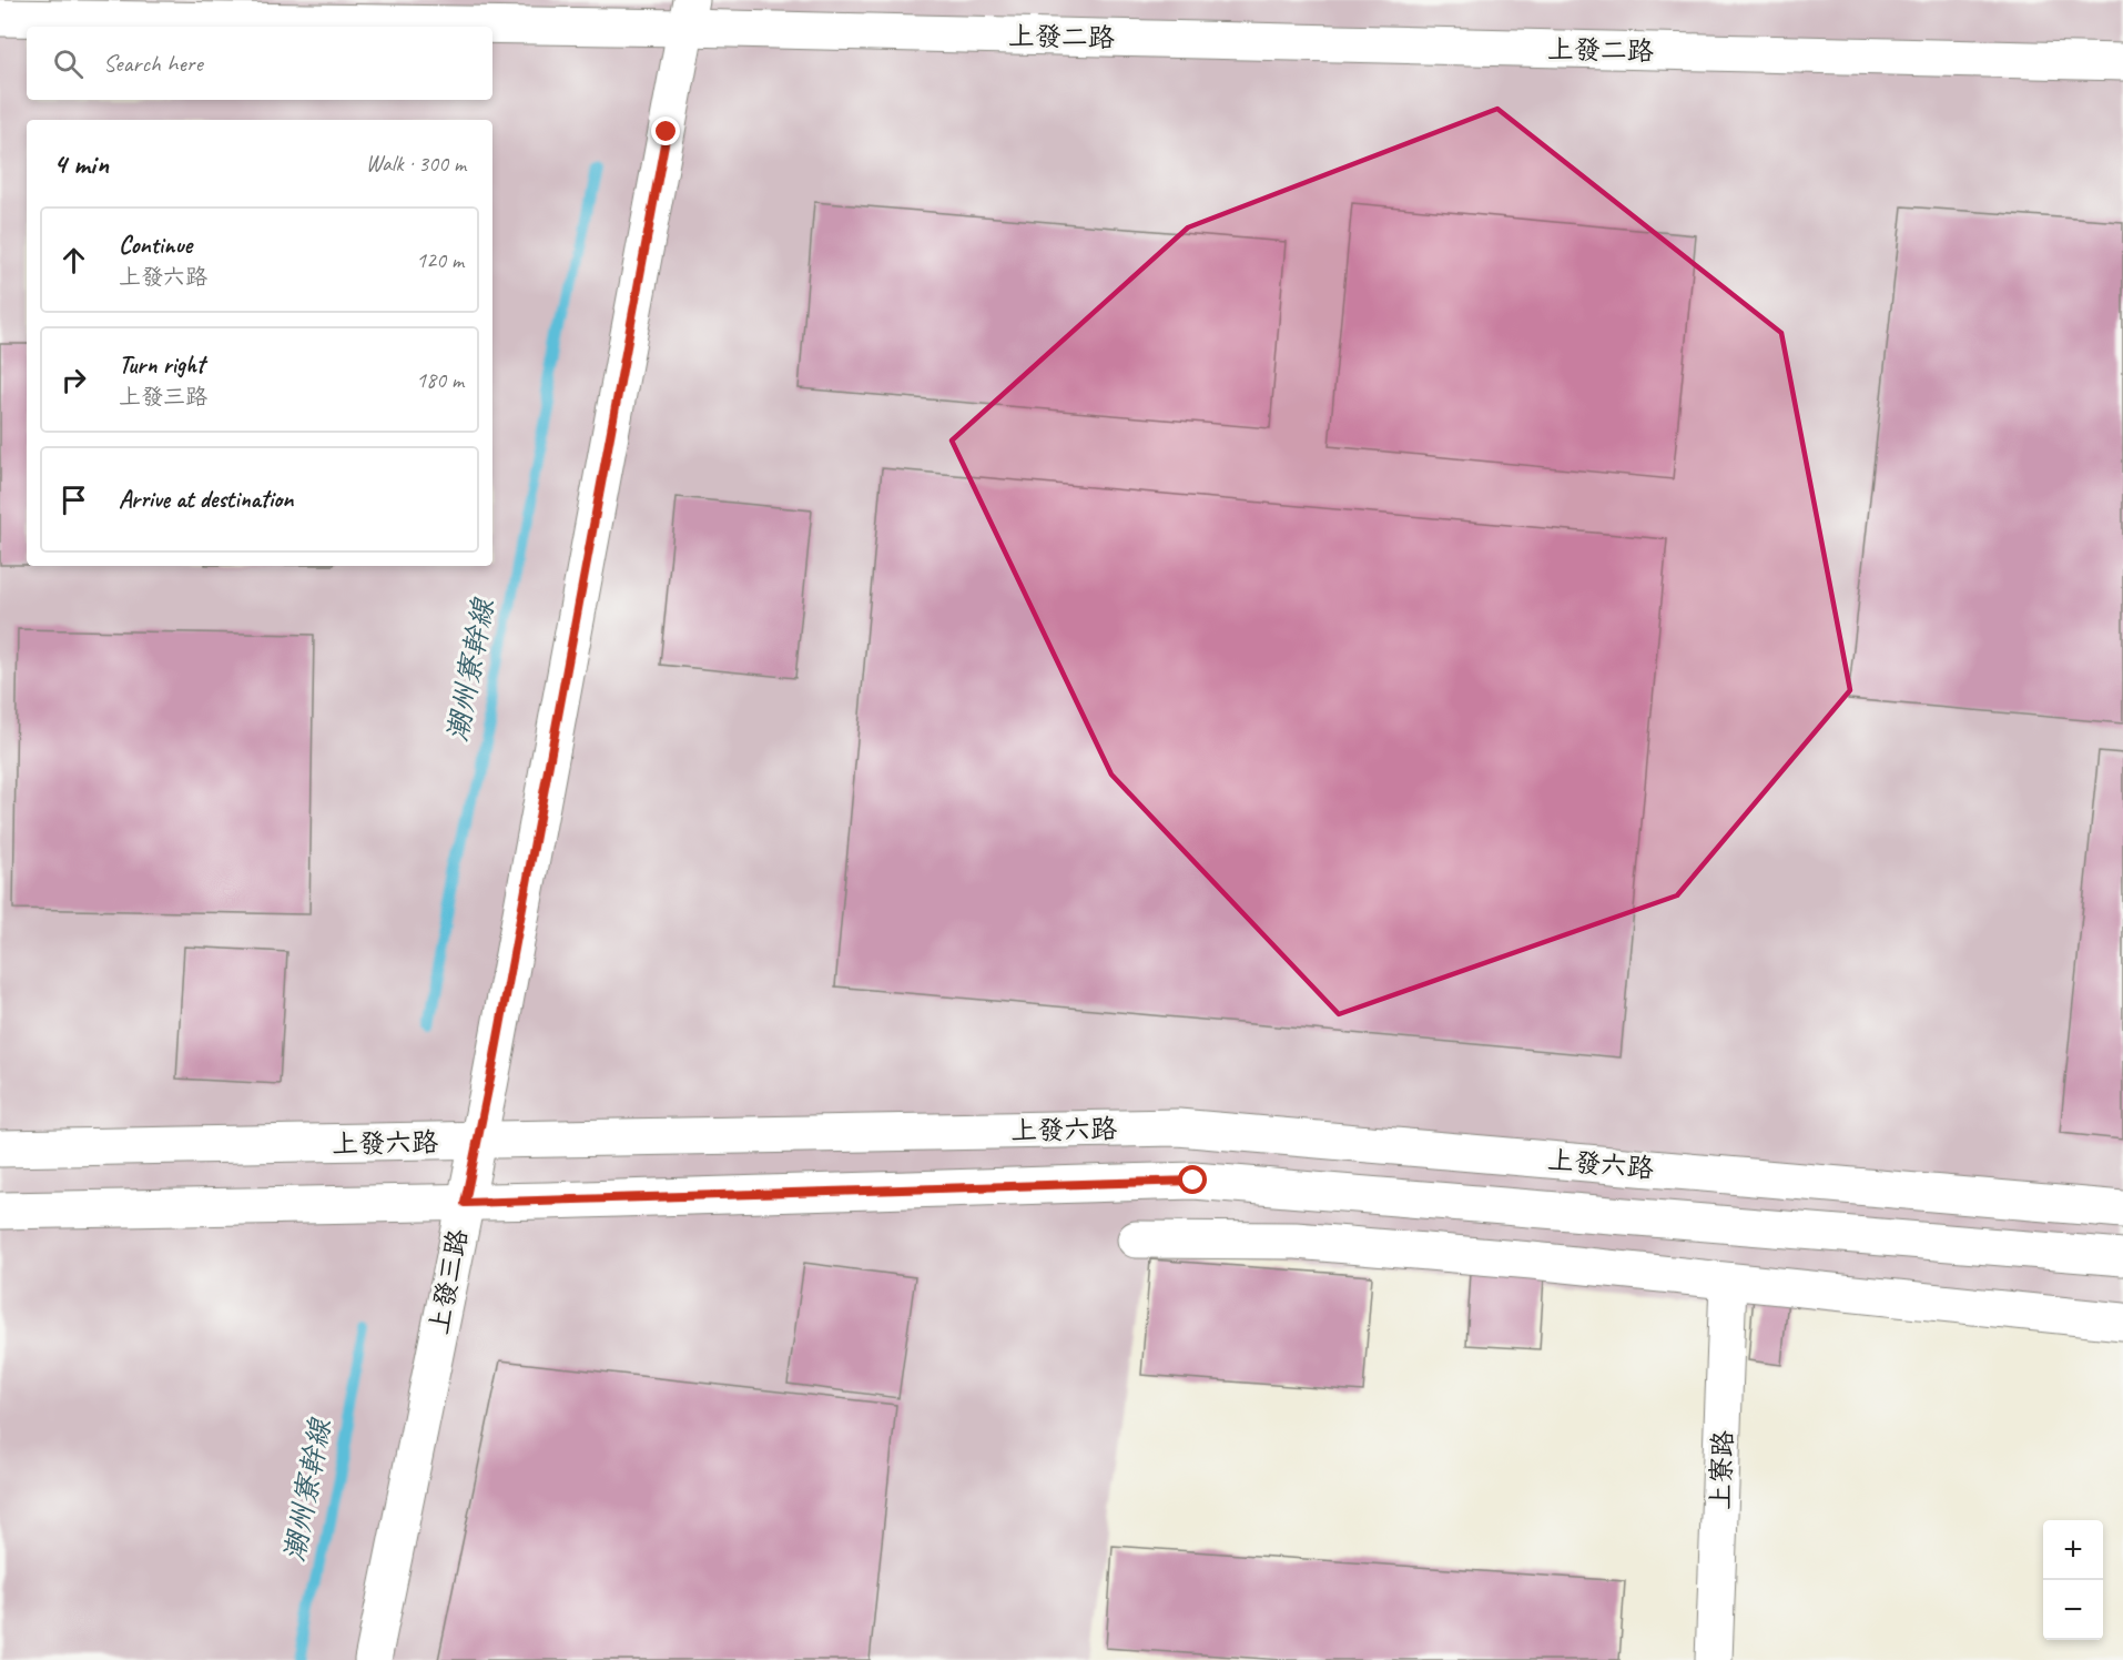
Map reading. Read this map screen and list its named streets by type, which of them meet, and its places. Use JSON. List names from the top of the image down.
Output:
{
  "streets": {
    "street": [
      "上發二路",
      "上發六路",
      "上發三路",
      "上寮路"
    ]
  },
  "crossings": [
    ["上發二路", "上發三路"],
    ["上發六路", "上發三路"]
  ],
  "water": ["潮州寮幹線"],
  "page": {
    "search": "Search here",
    "heading": ["4 min", "Walk · 300 m"],
    "list": [
      ["Continue", "上發六路", "120 m"],
      ["Turn right", "上發三路", "180 m"],
      "Arrive at destination"
    ],
    "map_buttons": ["+", "−"]
  }
}
